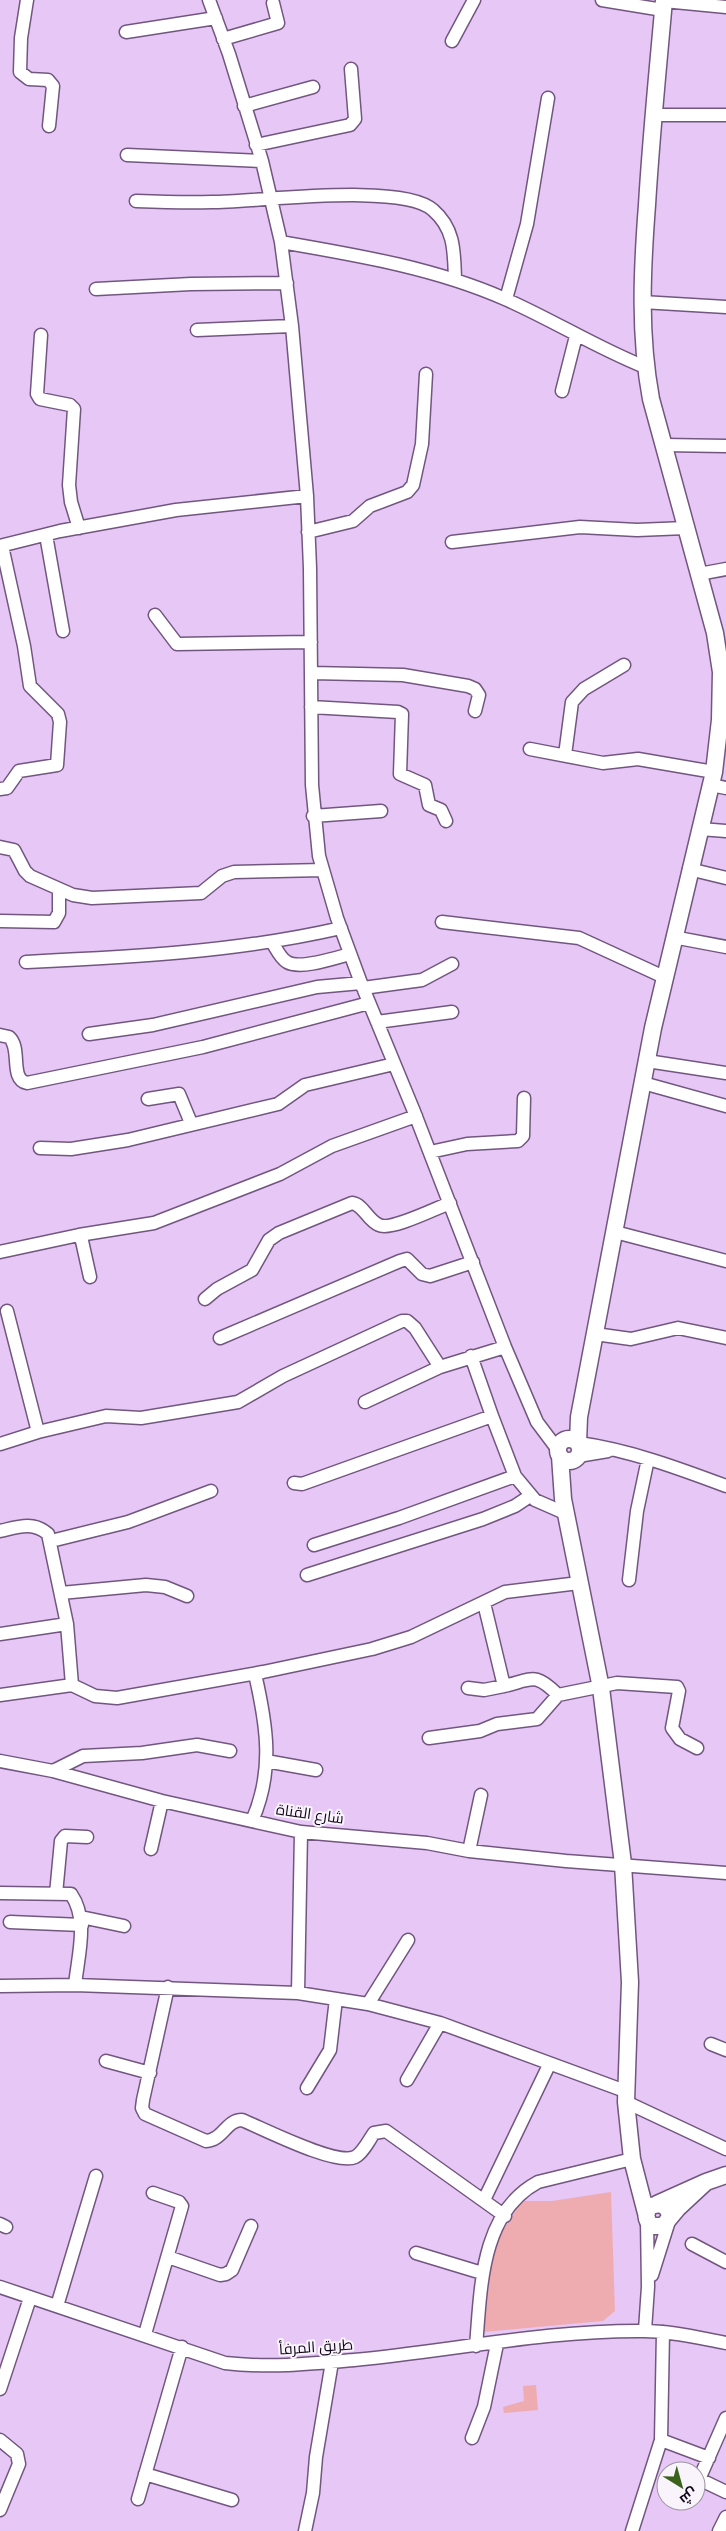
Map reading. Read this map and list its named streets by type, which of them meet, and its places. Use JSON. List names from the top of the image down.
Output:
{
  "streets": {
    "street": ["شارع القناة", "طريق المرفأ"]
  },
  "north": "bottom right"
}
